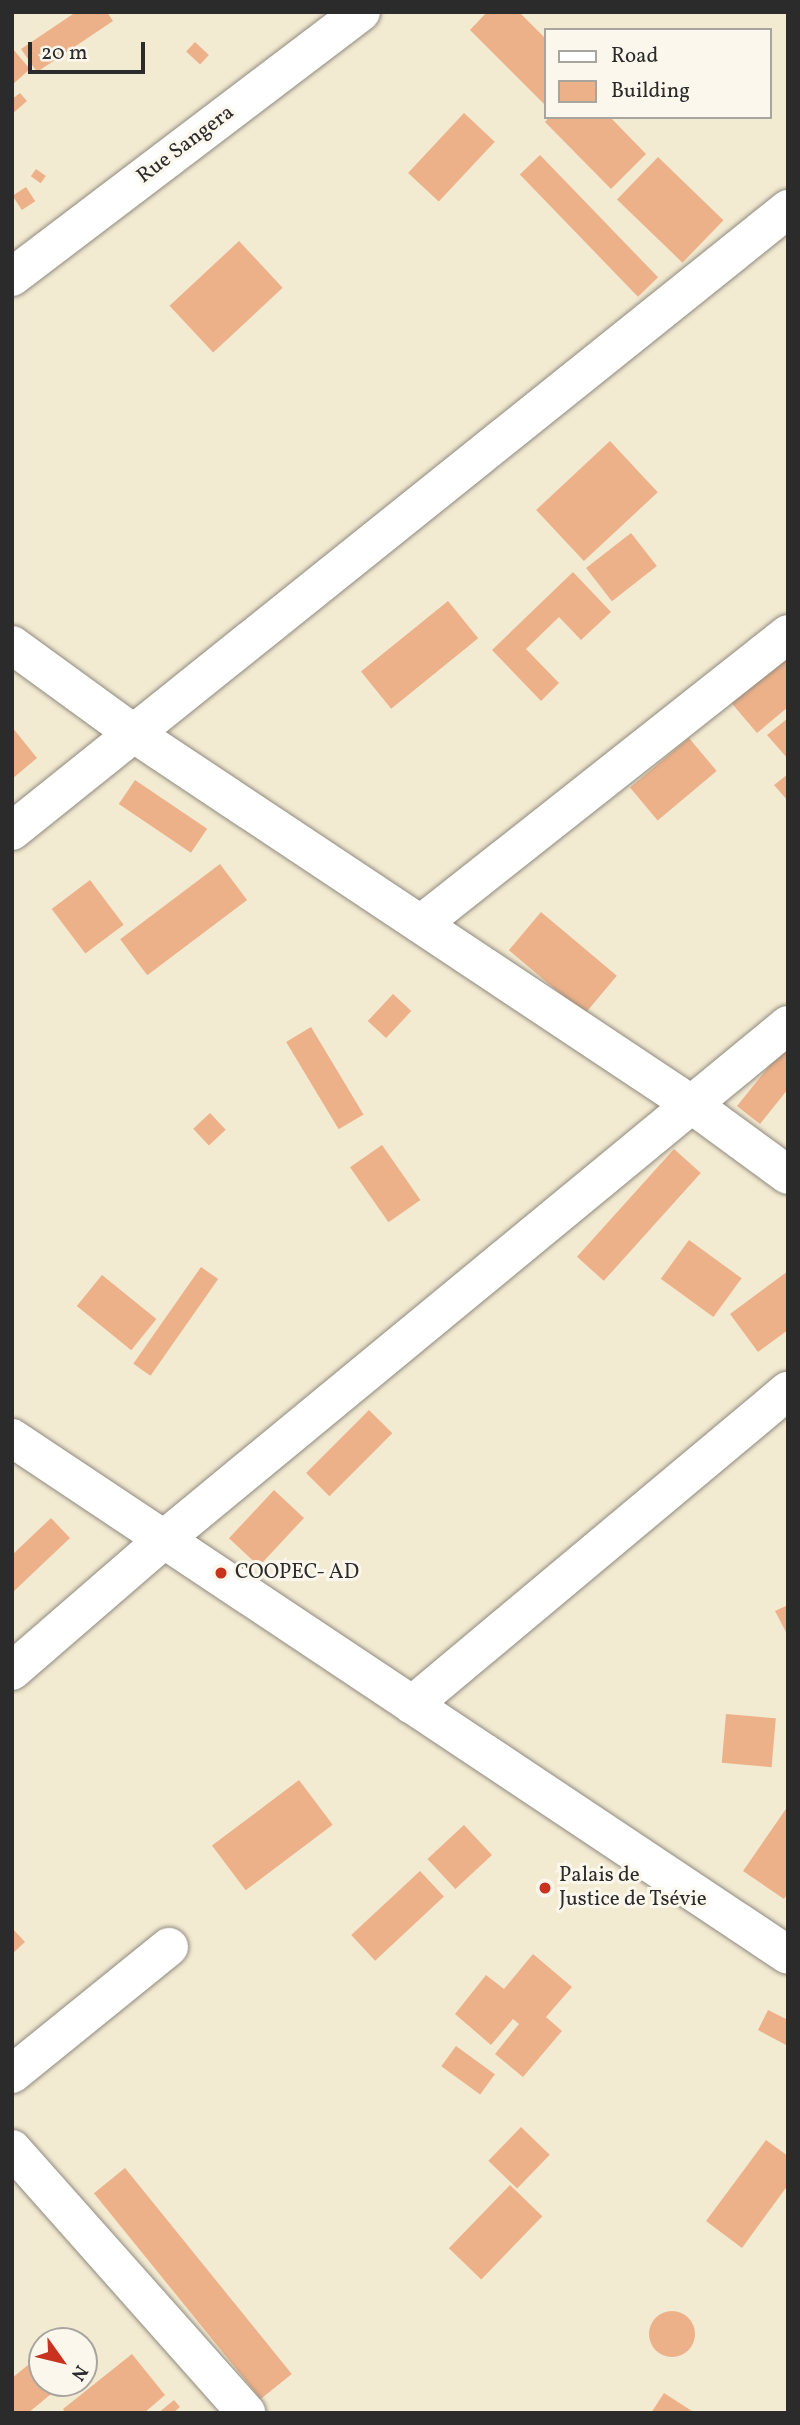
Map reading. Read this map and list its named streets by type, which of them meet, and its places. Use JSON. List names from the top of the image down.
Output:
{
  "streets": {
    "street": ["Rue Sangera"]
  },
  "places": ["COOPEC- AD", "Palais de Justice de Tsévie"],
  "legend": ["Road", "Building"],
  "scale_bar": "20 m",
  "north": "bottom right"
}
